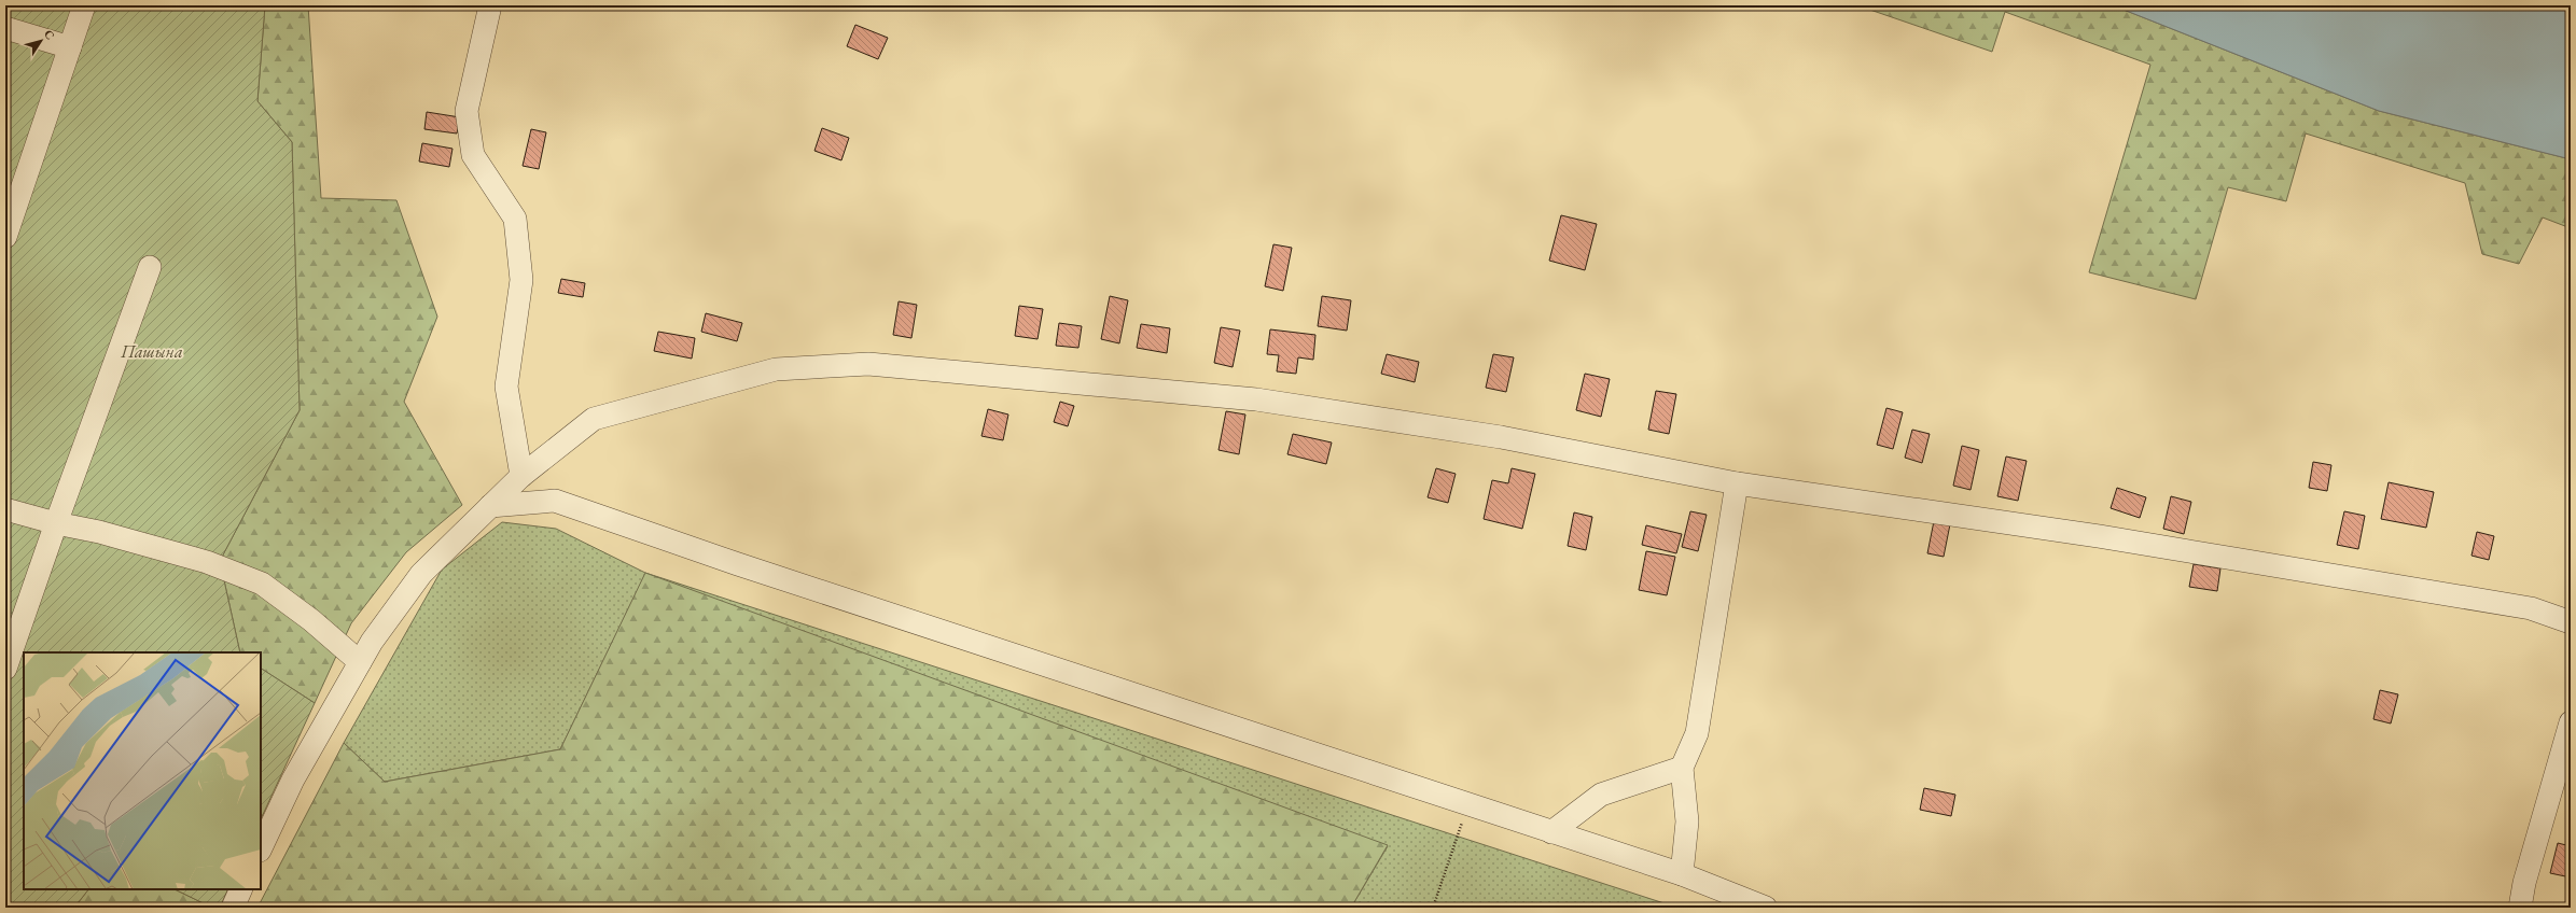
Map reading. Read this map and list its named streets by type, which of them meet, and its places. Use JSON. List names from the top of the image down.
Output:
{
  "parks": ["Пашына"],
  "north": "top right"
}
